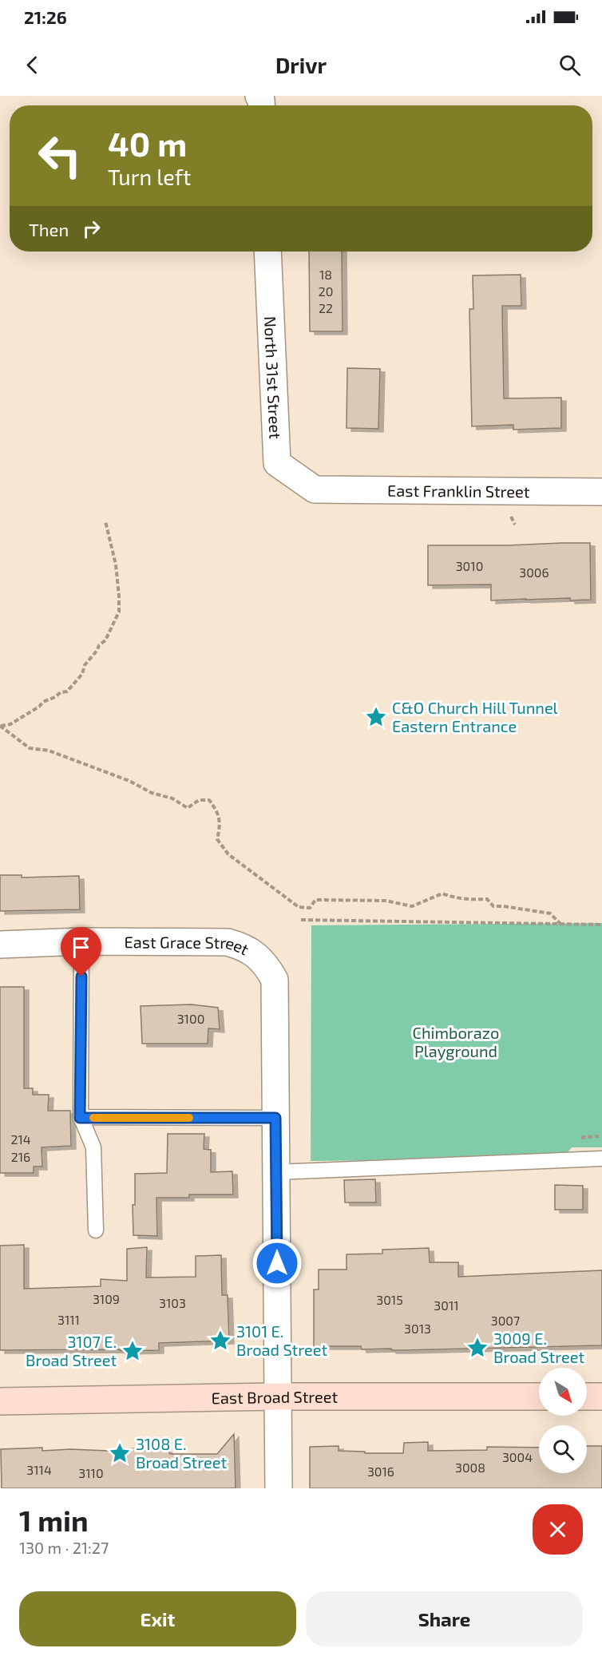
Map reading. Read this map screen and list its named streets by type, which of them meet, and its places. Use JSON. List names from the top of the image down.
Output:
{
  "streets": {
    "main road": ["East Broad Street"],
    "street": ["North 31st Street", "East Franklin Street", "East Grace Street"]
  },
  "crossings": [
    ["North 31st Street", "East Franklin Street"]
  ],
  "parks": ["Chimborazo Playground"],
  "places": {
    "place": [
      "C&O Church Hill Tunnel Eastern Entrance",
      "3101 E. Broad Street",
      "3009 E. Broad Street",
      "3107 E. Broad Street",
      "3108 E. Broad Street"
    ]
  },
  "house_numbers": [
    "18",
    "20",
    "22",
    "3010",
    "3006",
    "3100",
    "214",
    "216",
    "3109",
    "3015",
    "3103",
    "3011",
    "3111",
    "3007",
    "3013",
    "3004",
    "3008",
    "3114",
    "3016",
    "3110"
  ],
  "north": "bottom right",
  "page": {
    "status": "21:26",
    "header": "Drivr",
    "turn": ["40 m", "Turn left"],
    "then": "Then",
    "heading": ["1 min", "130 m · 21:27"],
    "buttons": ["Exit", "Share"]
  }
}
